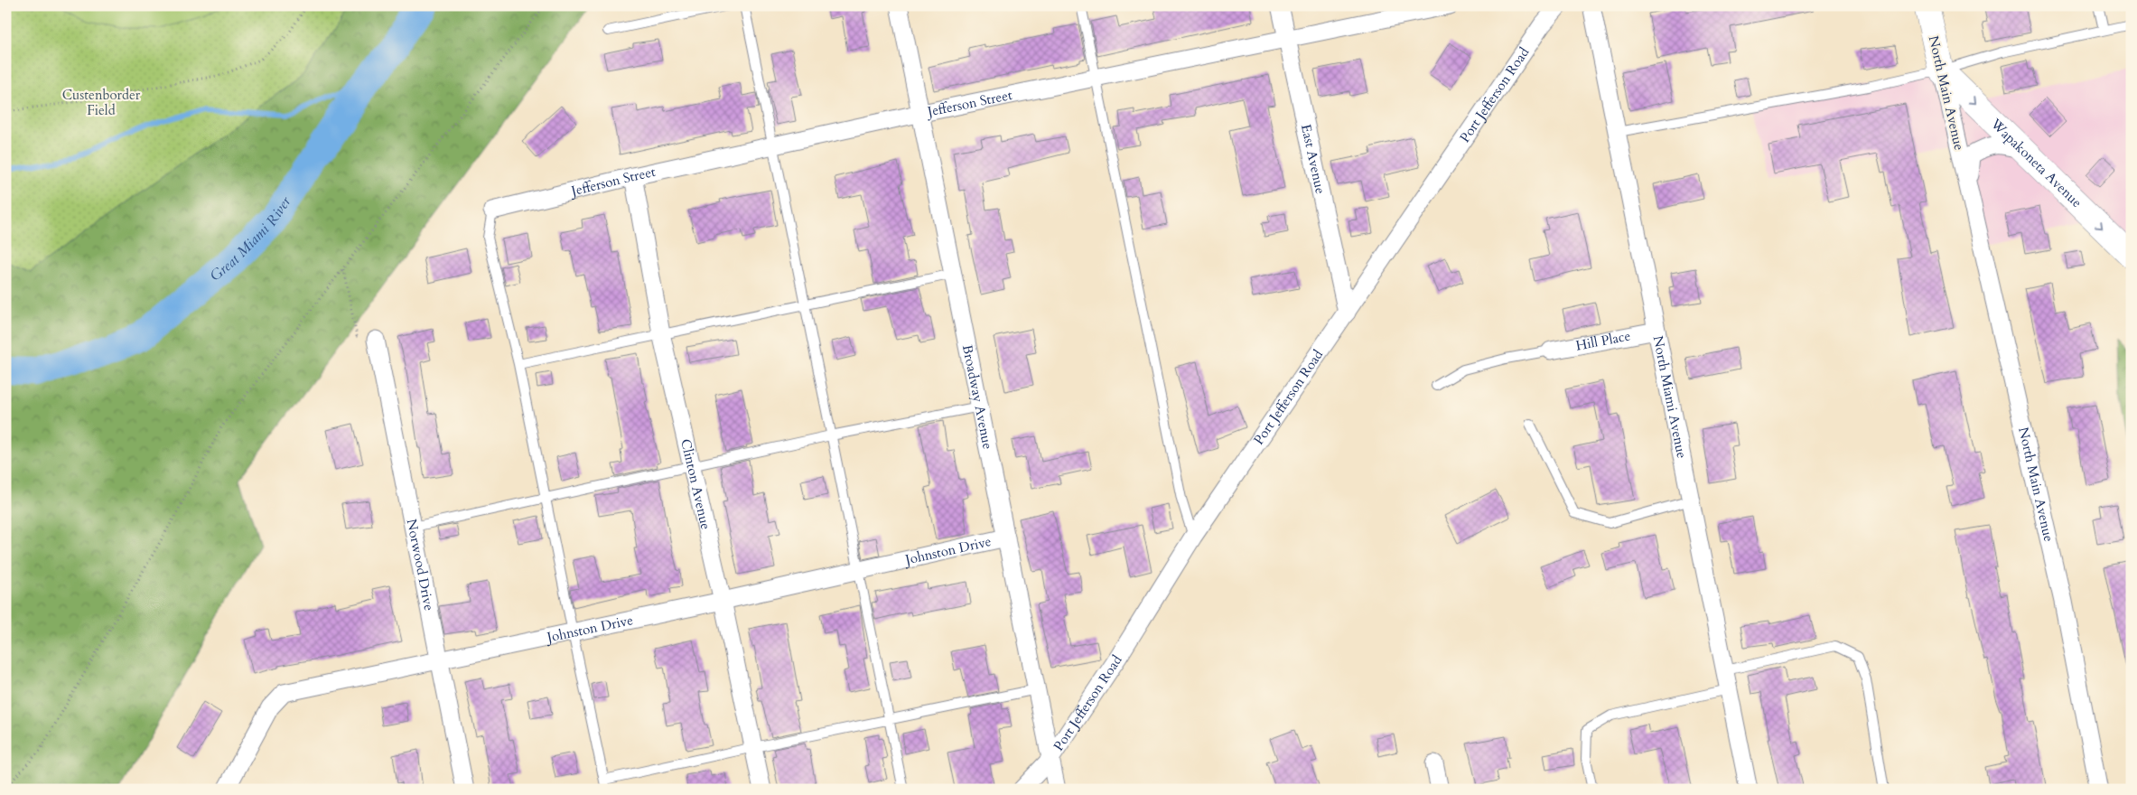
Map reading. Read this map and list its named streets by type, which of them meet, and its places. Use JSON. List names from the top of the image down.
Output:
{
  "streets": {
    "main road": ["North Main Avenue", "Wapakoneta Avenue"],
    "street": [
      "Port Jefferson Road",
      "Jefferson Street",
      "East Avenue",
      "Hill Place",
      "Broadway Avenue",
      "North Miami Avenue",
      "Clinton Avenue",
      "Johnston Drive",
      "Norwood Drive"
    ]
  },
  "crossings": [
    ["North Main Avenue", "Wapakoneta Avenue"],
    ["Port Jefferson Road", "East Avenue"],
    ["Port Jefferson Road", "Broadway Avenue"],
    ["Jefferson Street", "East Avenue"],
    ["Jefferson Street", "Broadway Avenue"],
    ["Jefferson Street", "Clinton Avenue"],
    ["Hill Place", "North Miami Avenue"],
    ["Broadway Avenue", "Johnston Drive"],
    ["Clinton Avenue", "Johnston Drive"],
    ["Johnston Drive", "Norwood Drive"]
  ],
  "one_way": ["Wapakoneta Avenue"],
  "water": ["Great Miami River"],
  "parks": ["Custenborder Field"]
}
